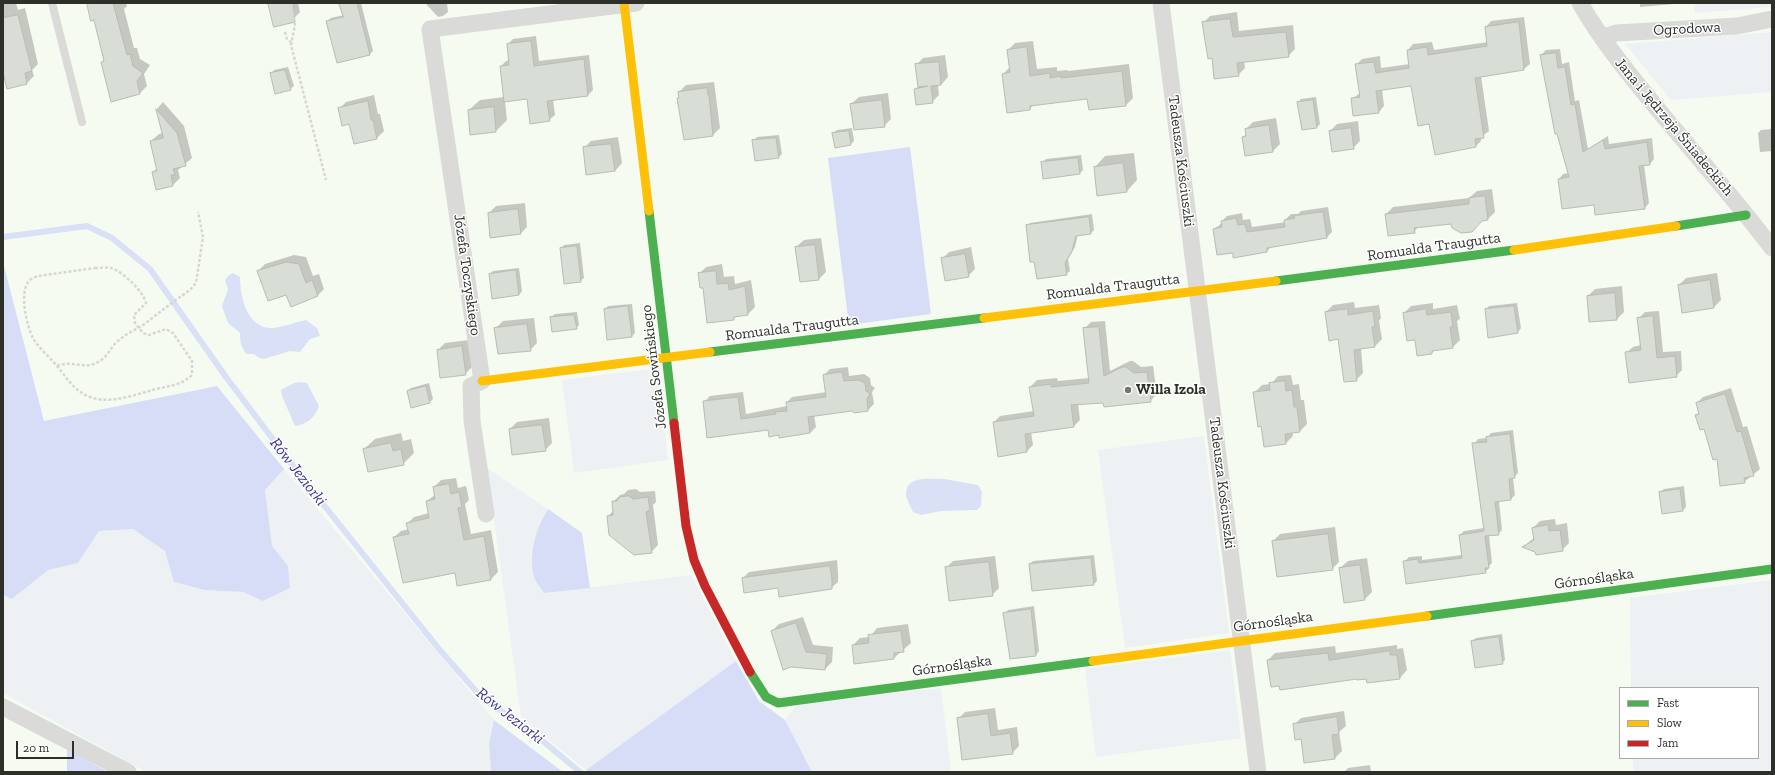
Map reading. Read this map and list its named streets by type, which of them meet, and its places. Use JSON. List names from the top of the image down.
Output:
{
  "streets": {
    "street": [
      "Ogrodowa",
      "Jana i Jędrzeja Śniadeckich",
      "Tadeusza Kościuszki",
      "Romualda Traugutta",
      "Józefa Toczyskiego",
      "Józefa Sowińskiego",
      "Górnośląska"
    ]
  },
  "crossings": [
    ["Ogrodowa", "Jana i Jędrzeja Śniadeckich"],
    ["Jana i Jędrzeja Śniadeckich", "Romualda Traugutta"],
    ["Tadeusza Kościuszki", "Romualda Traugutta"],
    ["Tadeusza Kościuszki", "Górnośląska"],
    ["Romualda Traugutta", "Józefa Toczyskiego"],
    ["Romualda Traugutta", "Józefa Sowińskiego"],
    ["Józefa Toczyskiego", "Józefa Sowińskiego"],
    ["Józefa Sowińskiego", "Górnośląska"]
  ],
  "water": ["Rów Jeziorki"],
  "places": ["Willa Izola"],
  "legend": ["Fast", "Slow", "Jam"],
  "scale_bar": "20 m"
}
